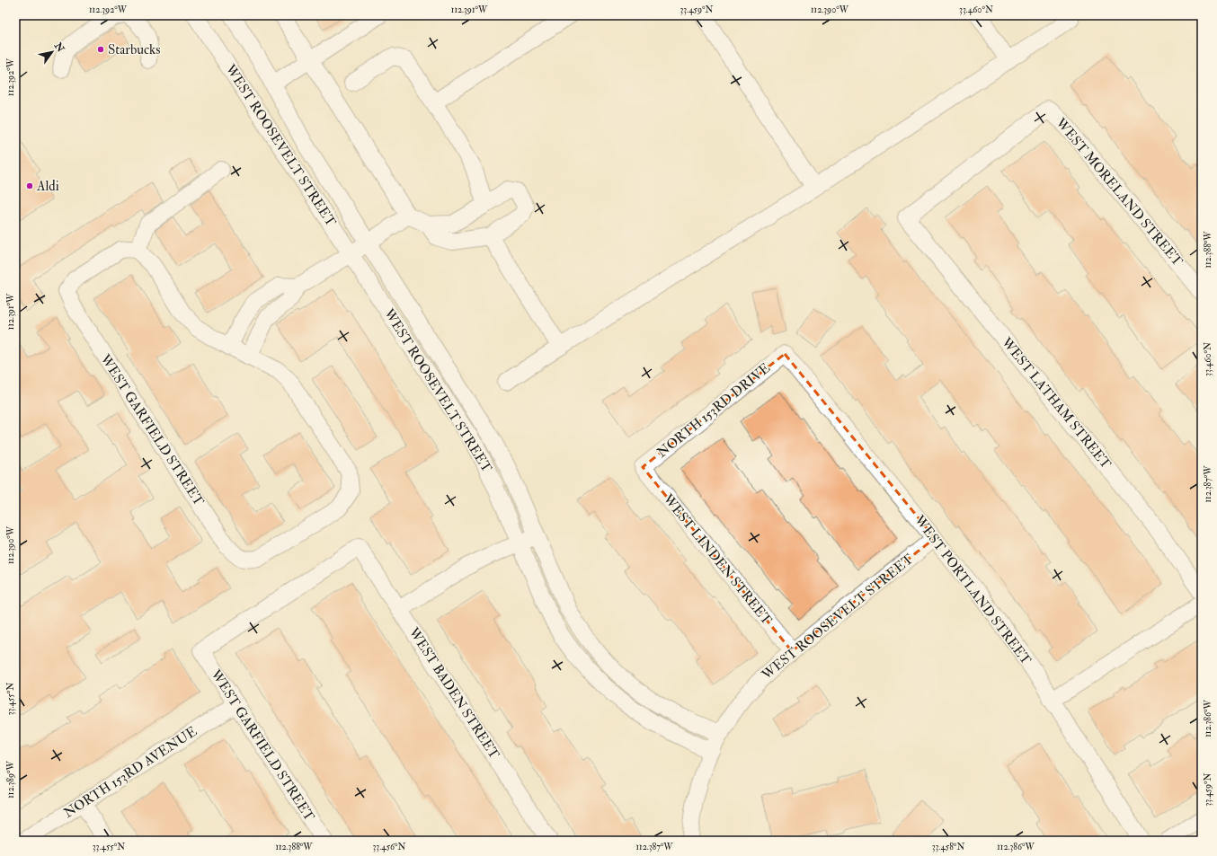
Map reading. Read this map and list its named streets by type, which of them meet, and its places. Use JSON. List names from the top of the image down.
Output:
{
  "streets": {
    "street": [
      "WEST ROOSEVELT STREET",
      "WEST MORELAND STREET",
      "WEST LATHAM STREET",
      "NORTH 153RD DRIVE",
      "WEST GARFIELD STREET",
      "WEST LINDEN STREET",
      "WEST PORTLAND STREET",
      "WEST BADEN STREET",
      "NORTH 153RD AVENUE"
    ]
  },
  "crossings": [
    ["WEST ROOSEVELT STREET", "WEST LINDEN STREET"],
    ["WEST ROOSEVELT STREET", "WEST PORTLAND STREET"],
    ["WEST MORELAND STREET", "WEST LATHAM STREET"],
    ["NORTH 153RD DRIVE", "WEST LINDEN STREET"],
    ["NORTH 153RD DRIVE", "WEST PORTLAND STREET"],
    ["WEST GARFIELD STREET", "WEST BADEN STREET"],
    ["WEST GARFIELD STREET", "NORTH 153RD AVENUE"]
  ],
  "places": ["Starbucks", "Aldi"],
  "north": "top right",
  "coordinates": [
    "112.392°W",
    "112.391°W",
    "33.459°N",
    "112.390°W",
    "33.460°N",
    "112.388°W",
    "112.387°W",
    "33.455°N",
    "112.386°W",
    "112.389°W",
    "33.456°N",
    "33.458°N"
  ]
}
